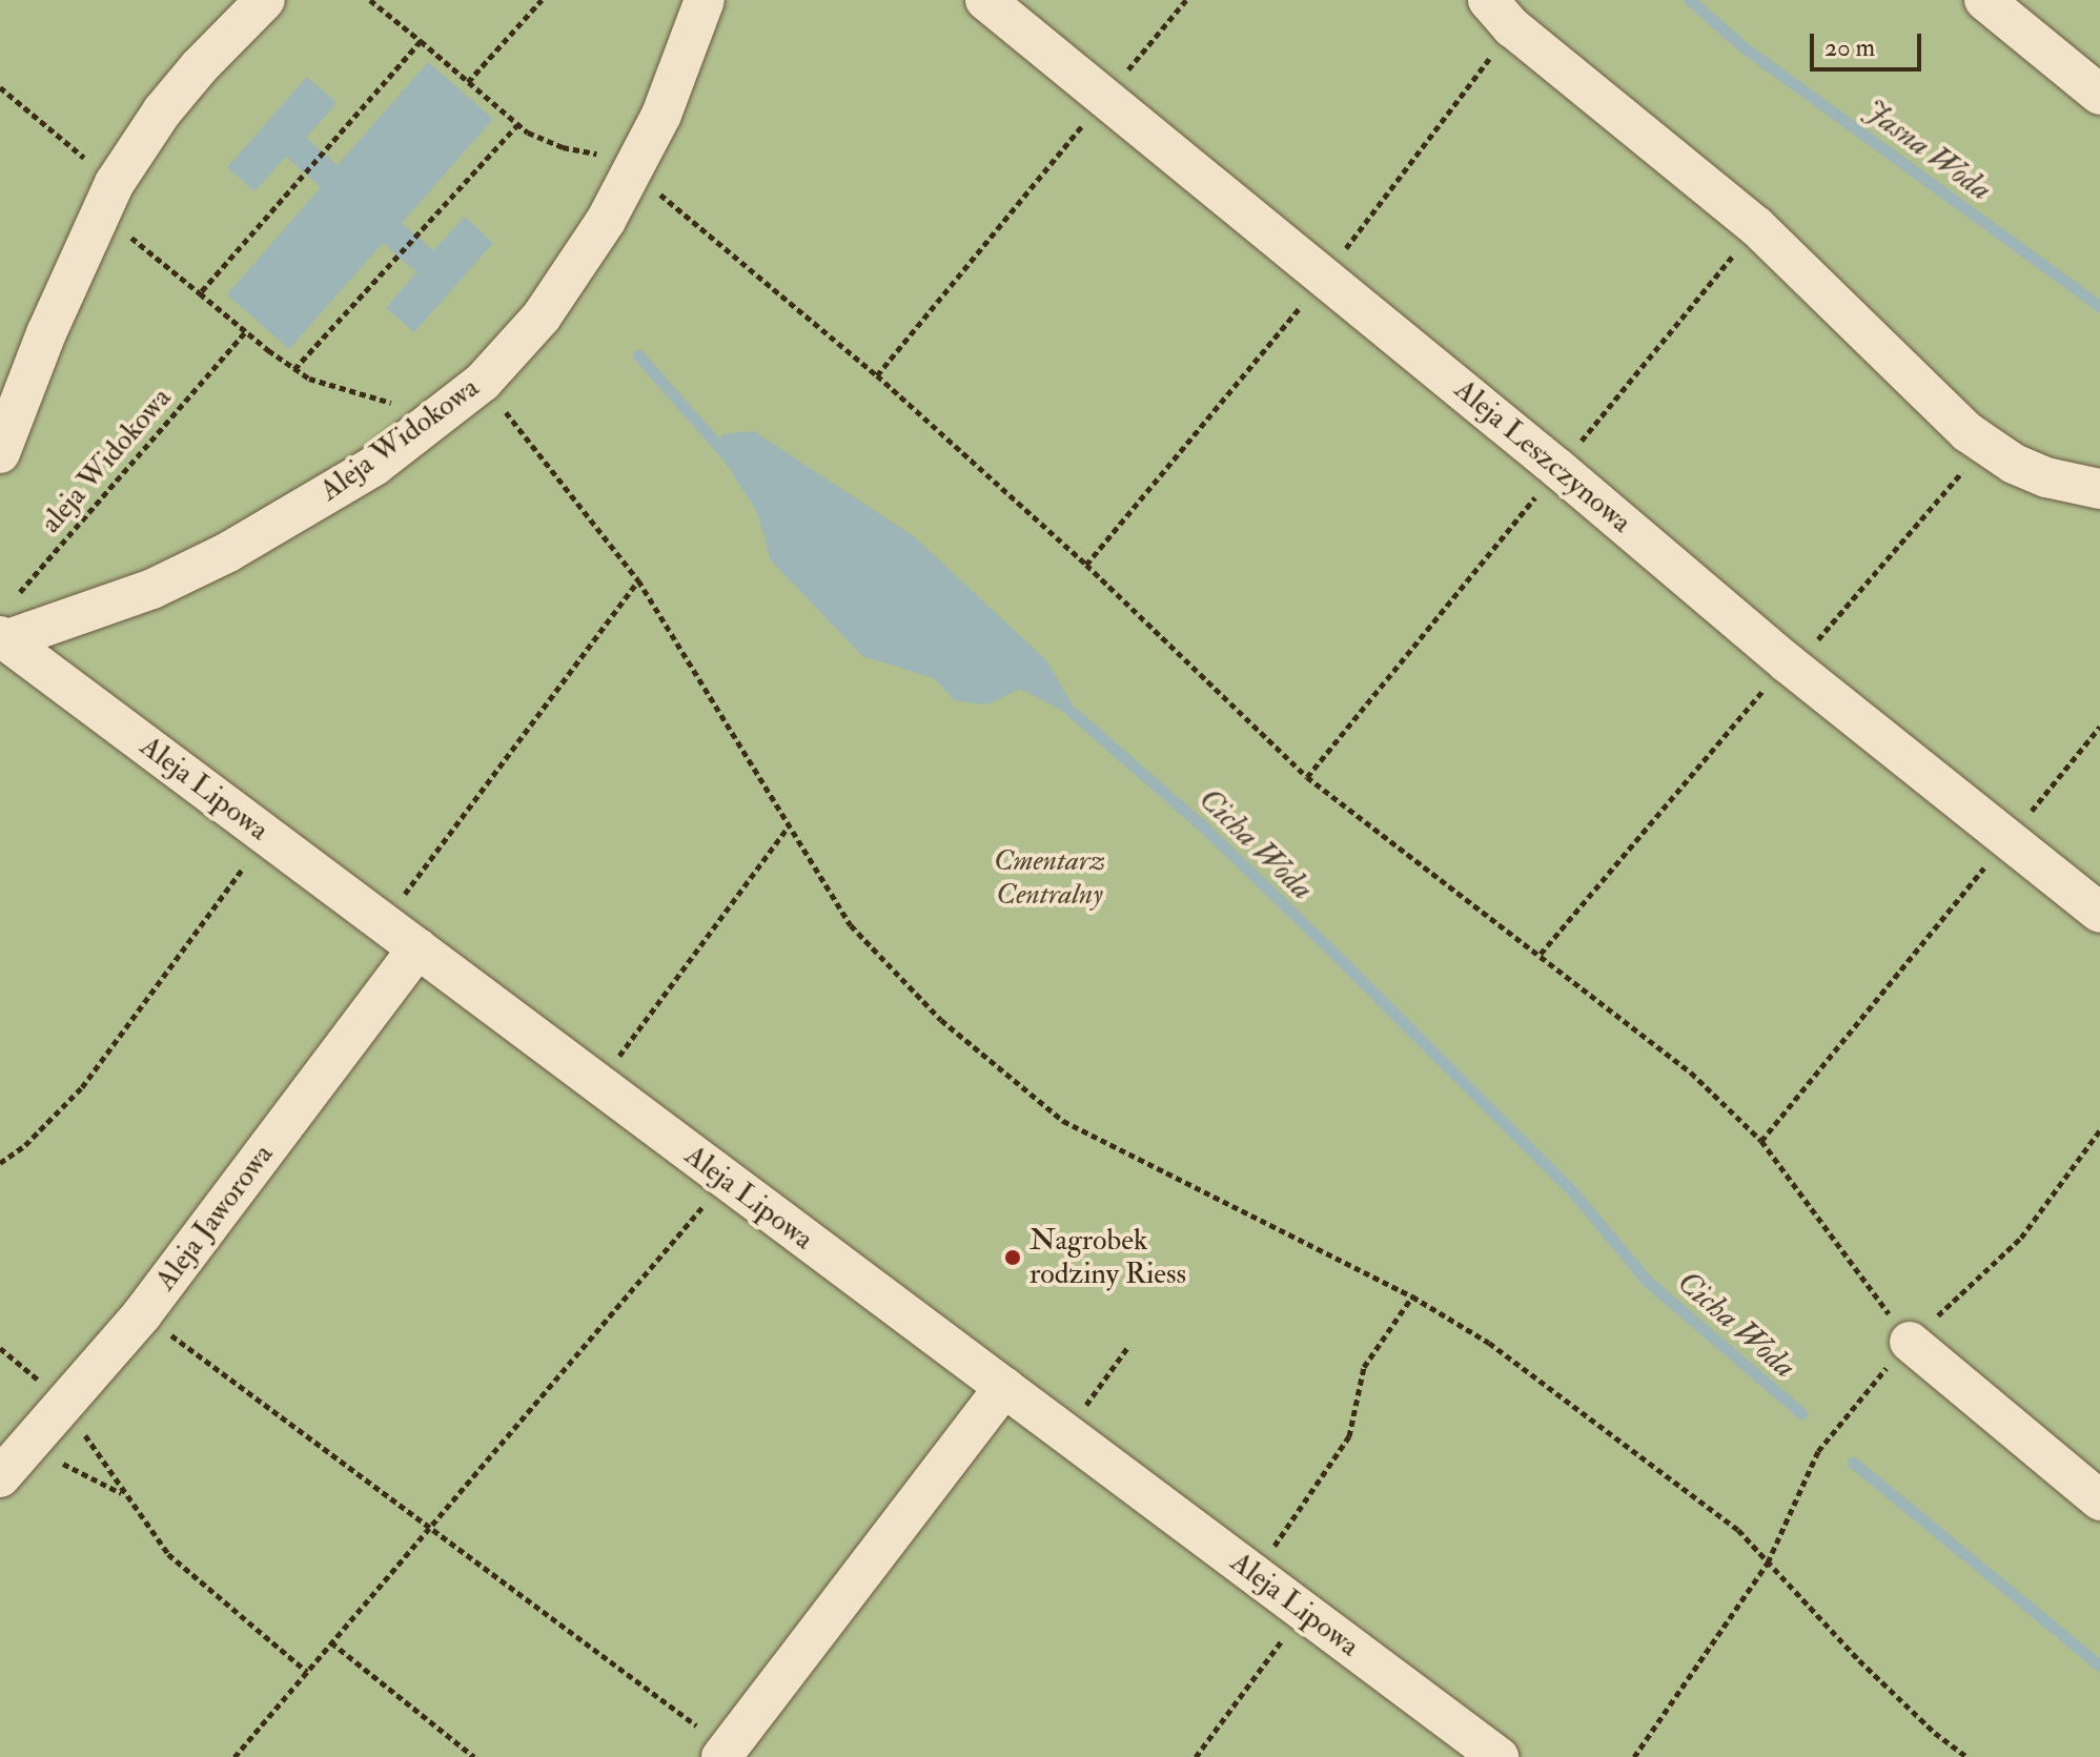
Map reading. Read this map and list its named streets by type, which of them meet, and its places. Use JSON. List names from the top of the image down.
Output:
{
  "streets": {
    "street": [
      "Aleja Widokowa",
      "Aleja Leszczynowa",
      "Aleja Lipowa",
      "Aleja Jaworowa"
    ],
    "path": ["aleja Widokowa"]
  },
  "crossings": [
    ["Aleja Widokowa", "aleja Widokowa"],
    ["Aleja Widokowa", "Aleja Lipowa"],
    ["aleja Widokowa", "Aleja Lipowa"],
    ["Aleja Lipowa", "Aleja Jaworowa"]
  ],
  "water": ["Jasna Woda", "Cicha Woda"],
  "parks": ["Cmentarz Centralny"],
  "places": ["Nagrobek rodziny Riess"],
  "scale_bar": "20 m"
}
